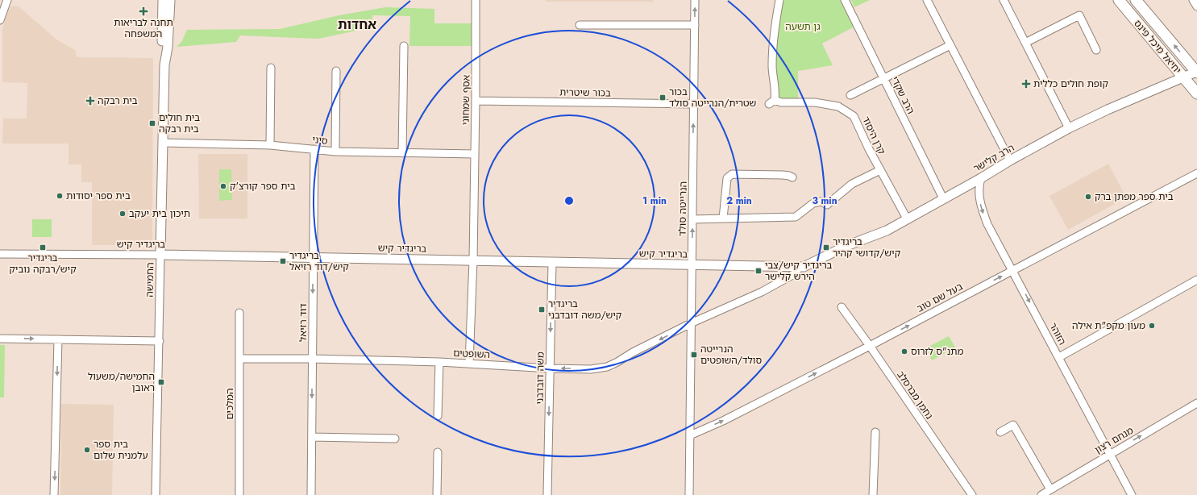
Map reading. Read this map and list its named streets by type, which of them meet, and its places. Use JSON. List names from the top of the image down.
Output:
{
  "streets": {
    "main road": ["יחיאל מיכל פינס"],
    "street": [
      "בכור שיטרית",
      "הרב שקדי",
      "אסף שמחוני",
      "קרן היסוד",
      "סיני",
      "הרב קלישר",
      "הנרייטה סולד",
      "בריגדיר קיש",
      "החמישה",
      "בעל שם טוב",
      "דוד רזיאל",
      "הזוהר",
      "השופטים",
      "משה דובדבני",
      "נחמן מברסלב",
      "המלכים",
      "מנחם רצון"
    ]
  },
  "crossings": [
    ["יחיאל מיכל פינס", "הרב קלישר"],
    ["בכור שיטרית", "אסף שמחוני"],
    ["בכור שיטרית", "הנרייטה סולד"],
    ["הרב שקדי", "הרב קלישר"],
    ["אסף שמחוני", "סיני"],
    ["אסף שמחוני", "בריגדיר קיש"],
    ["אסף שמחוני", "השופטים"],
    ["קרן היסוד", "הרב קלישר"],
    ["סיני", "החמישה"],
    ["סיני", "דוד רזיאל"],
    ["הרב קלישר", "בריגדיר קיש"],
    ["הרב קלישר", "הזוהר"],
    ["הרב קלישר", "השופטים"],
    ["הנרייטה סולד", "בריגדיר קיש"],
    ["הנרייטה סולד", "בעל שם טוב"],
    ["הנרייטה סולד", "השופטים"],
    ["בריגדיר קיש", "החמישה"],
    ["בריגדיר קיש", "דוד רזיאל"],
    ["בריגדיר קיש", "השופטים"],
    ["בריגדיר קיש", "משה דובדבני"],
    ["בעל שם טוב", "הזוהר"],
    ["בעל שם טוב", "נחמן מברסלב"],
    ["דוד רזיאל", "השופטים"],
    ["הזוהר", "מנחם רצון"],
    ["השופטים", "משה דובדבני"],
    ["השופטים", "המלכים"]
  ],
  "one_way": [
    "הנרייטה סולד",
    "בעל שם טוב",
    "דוד רזיאל",
    "הזוהר",
    "משה דובדבני",
    "מנחם רצון"
  ],
  "districts": ["אחדות"],
  "parks": ["גן תשעה"],
  "places": {
    "health": ["תחנה לבריאות המשפחה", "קופת חולים כללית", "בית רבקה"],
    "transit": [
      "בכור שטרית/הנרייטה סולד",
      "בית חולים בית רבקה",
      "בריגדיר קיש/רבקה נוביק",
      "בריגדיר קיש/קדושי קהיר",
      "בריגדיר קיש/דוד רזיאל",
      "בריגדיר קיש/צבי הירש קלישר",
      "בריגדיר קיש/משה דובדבני",
      "הנרייטה סולד/השופטים",
      "החמישה/משעול ראובן"
    ],
    "other": [
      "בית ספר קורצ'ק",
      "בית ספר יסודות",
      "בית ספר מפתן ברק",
      "תיכון בית יעקב",
      "מעון מקפ\"ת אילה",
      "מתנ\"ס לזרוס",
      "בית ספר עלמנית שלום"
    ]
  },
  "rings": ["1 min", "2 min", "3 min"]
}
